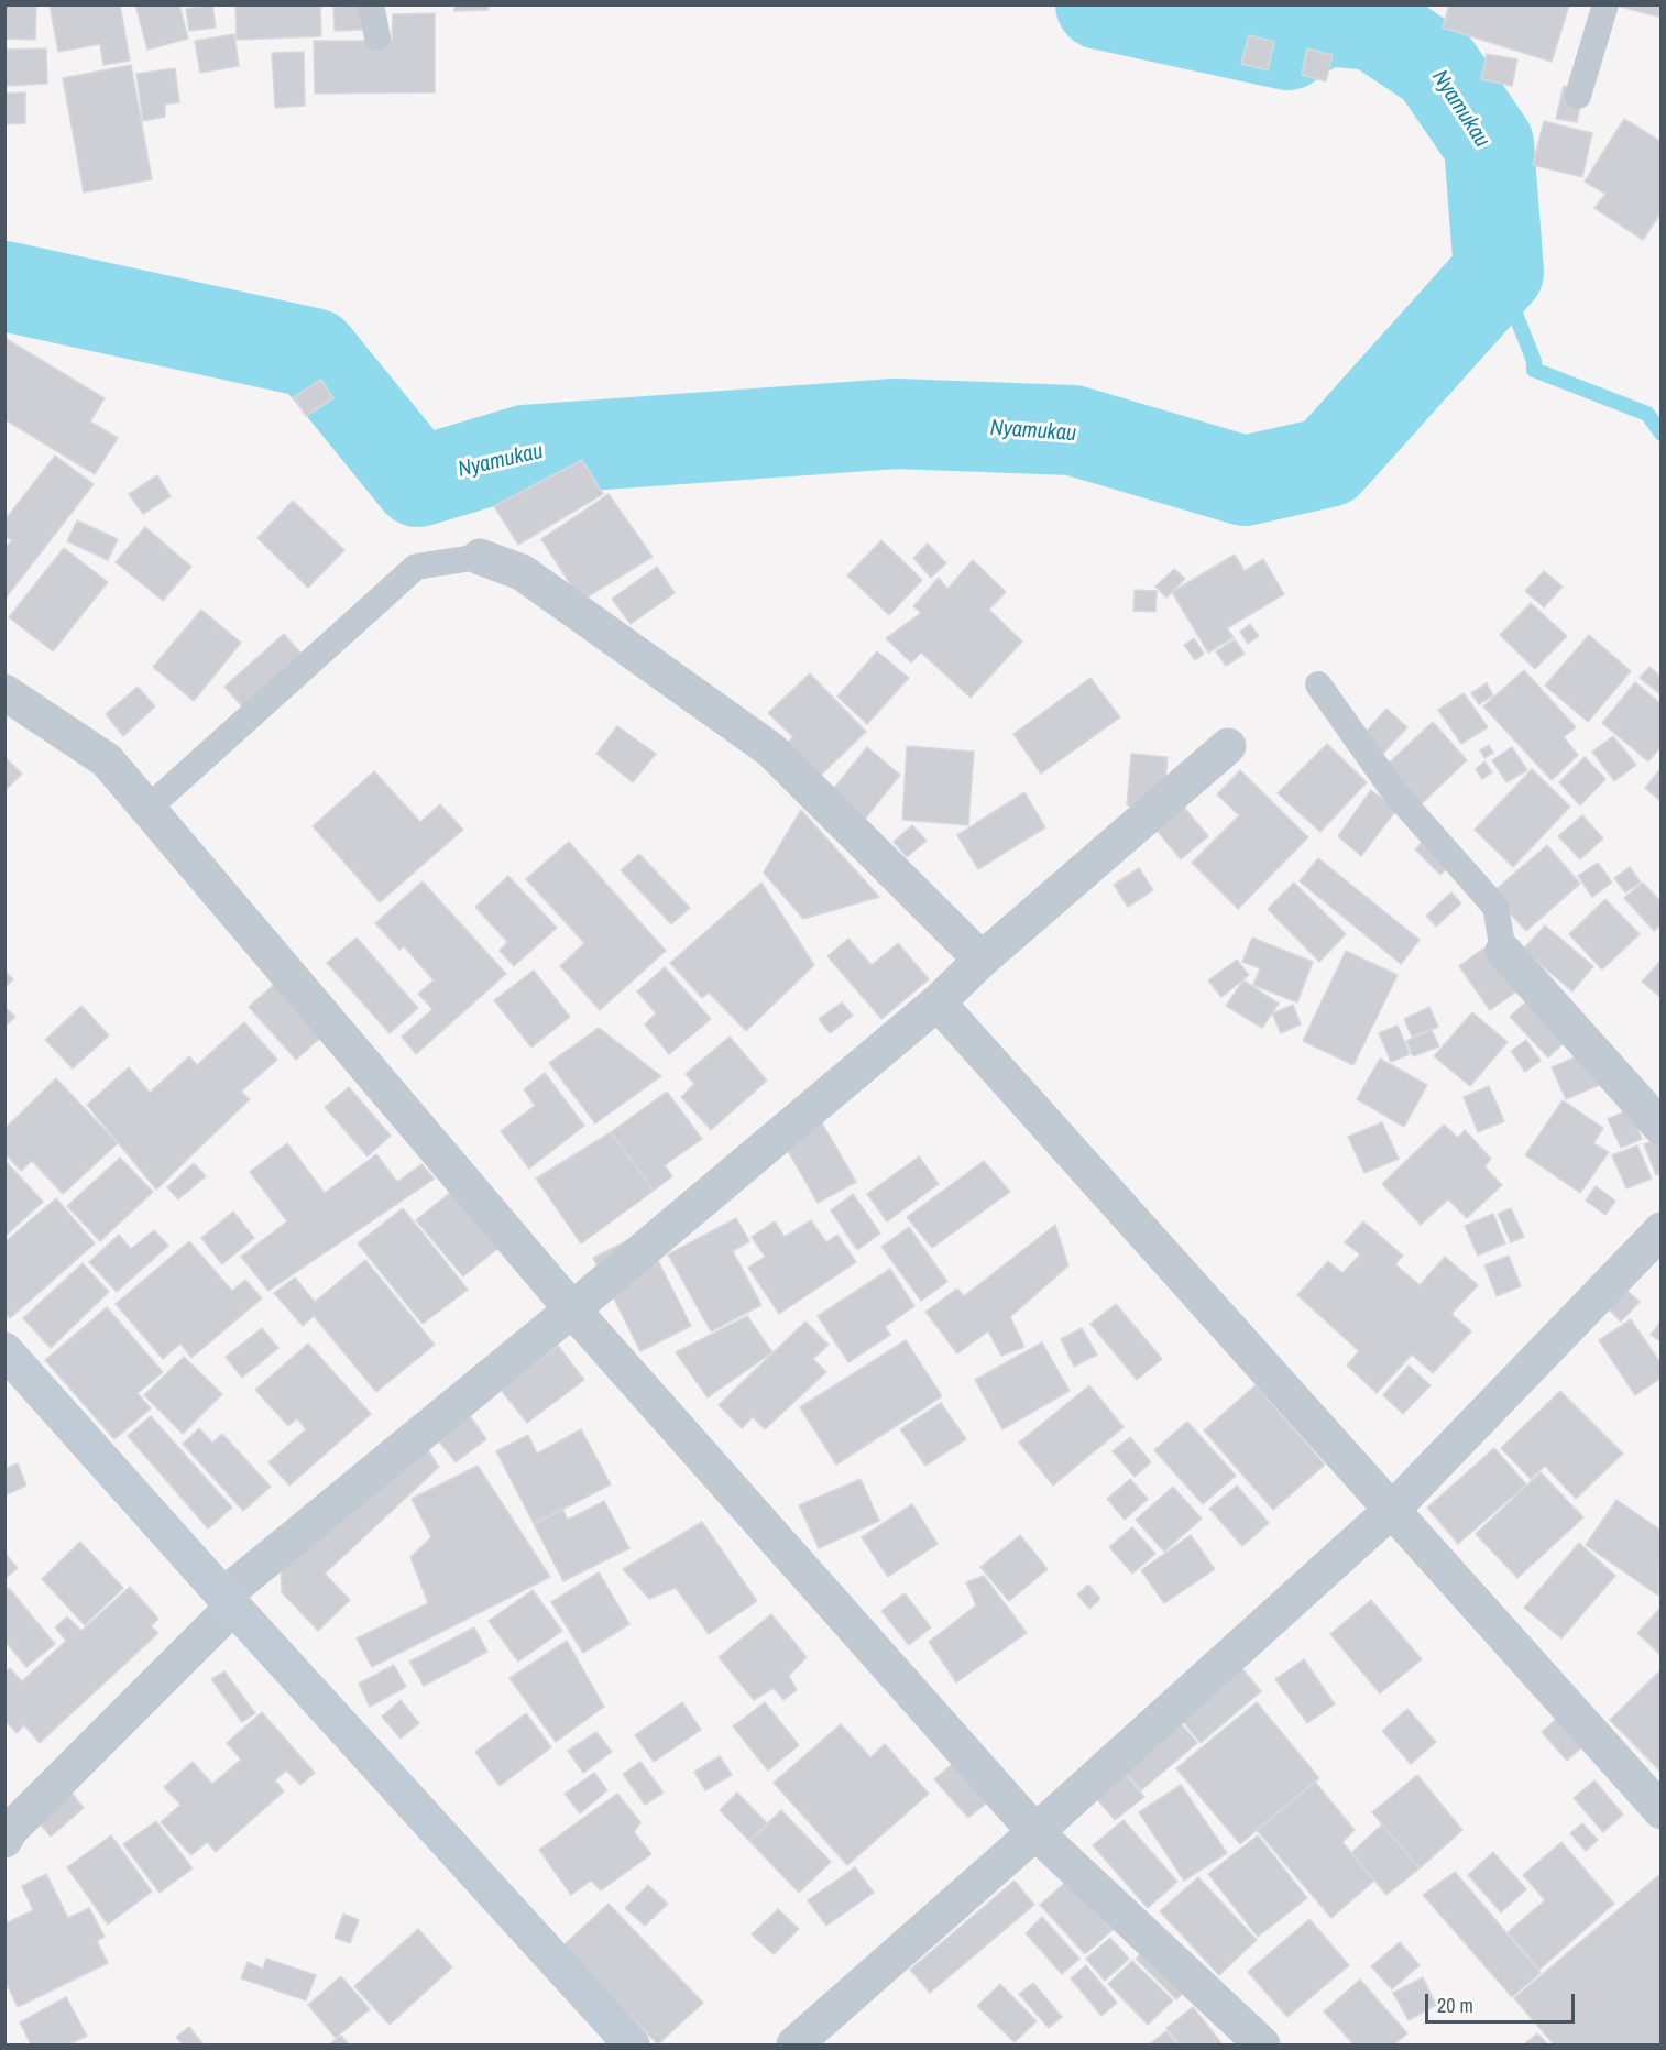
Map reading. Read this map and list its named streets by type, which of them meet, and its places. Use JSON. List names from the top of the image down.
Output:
{
  "water": ["Nyamukau"],
  "scale_bar": "20 m"
}
